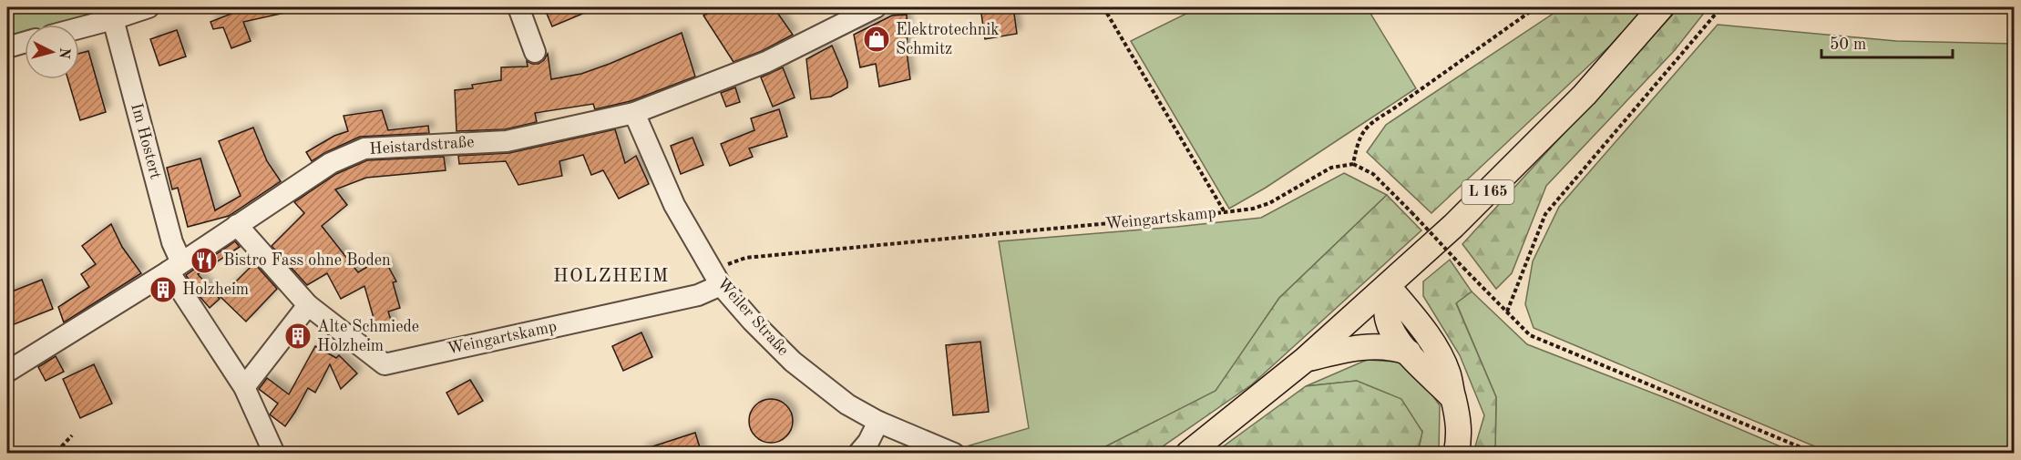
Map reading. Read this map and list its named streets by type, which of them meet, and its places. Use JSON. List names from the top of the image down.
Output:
{
  "streets": {
    "main road": ["L 165"],
    "street": [
      "Im Hostert",
      "Heistardstraße",
      "Weingartskamp",
      "Weiler Straße"
    ]
  },
  "crossings": [
    ["Im Hostert", "Heistardstraße"],
    ["Heistardstraße", "Weingartskamp"],
    ["Heistardstraße", "Weiler Straße"],
    ["Weingartskamp", "Weiler Straße"]
  ],
  "districts": ["HOLZHEIM"],
  "places": {
    "shop": ["Elektrotechnik Schmitz"],
    "restaurant": ["Bistro Fass ohne Boden"],
    "building": ["Holzheim", "Alte Schmiede Holzheim"]
  },
  "scale_bar": "50 m",
  "north": "right"
}
